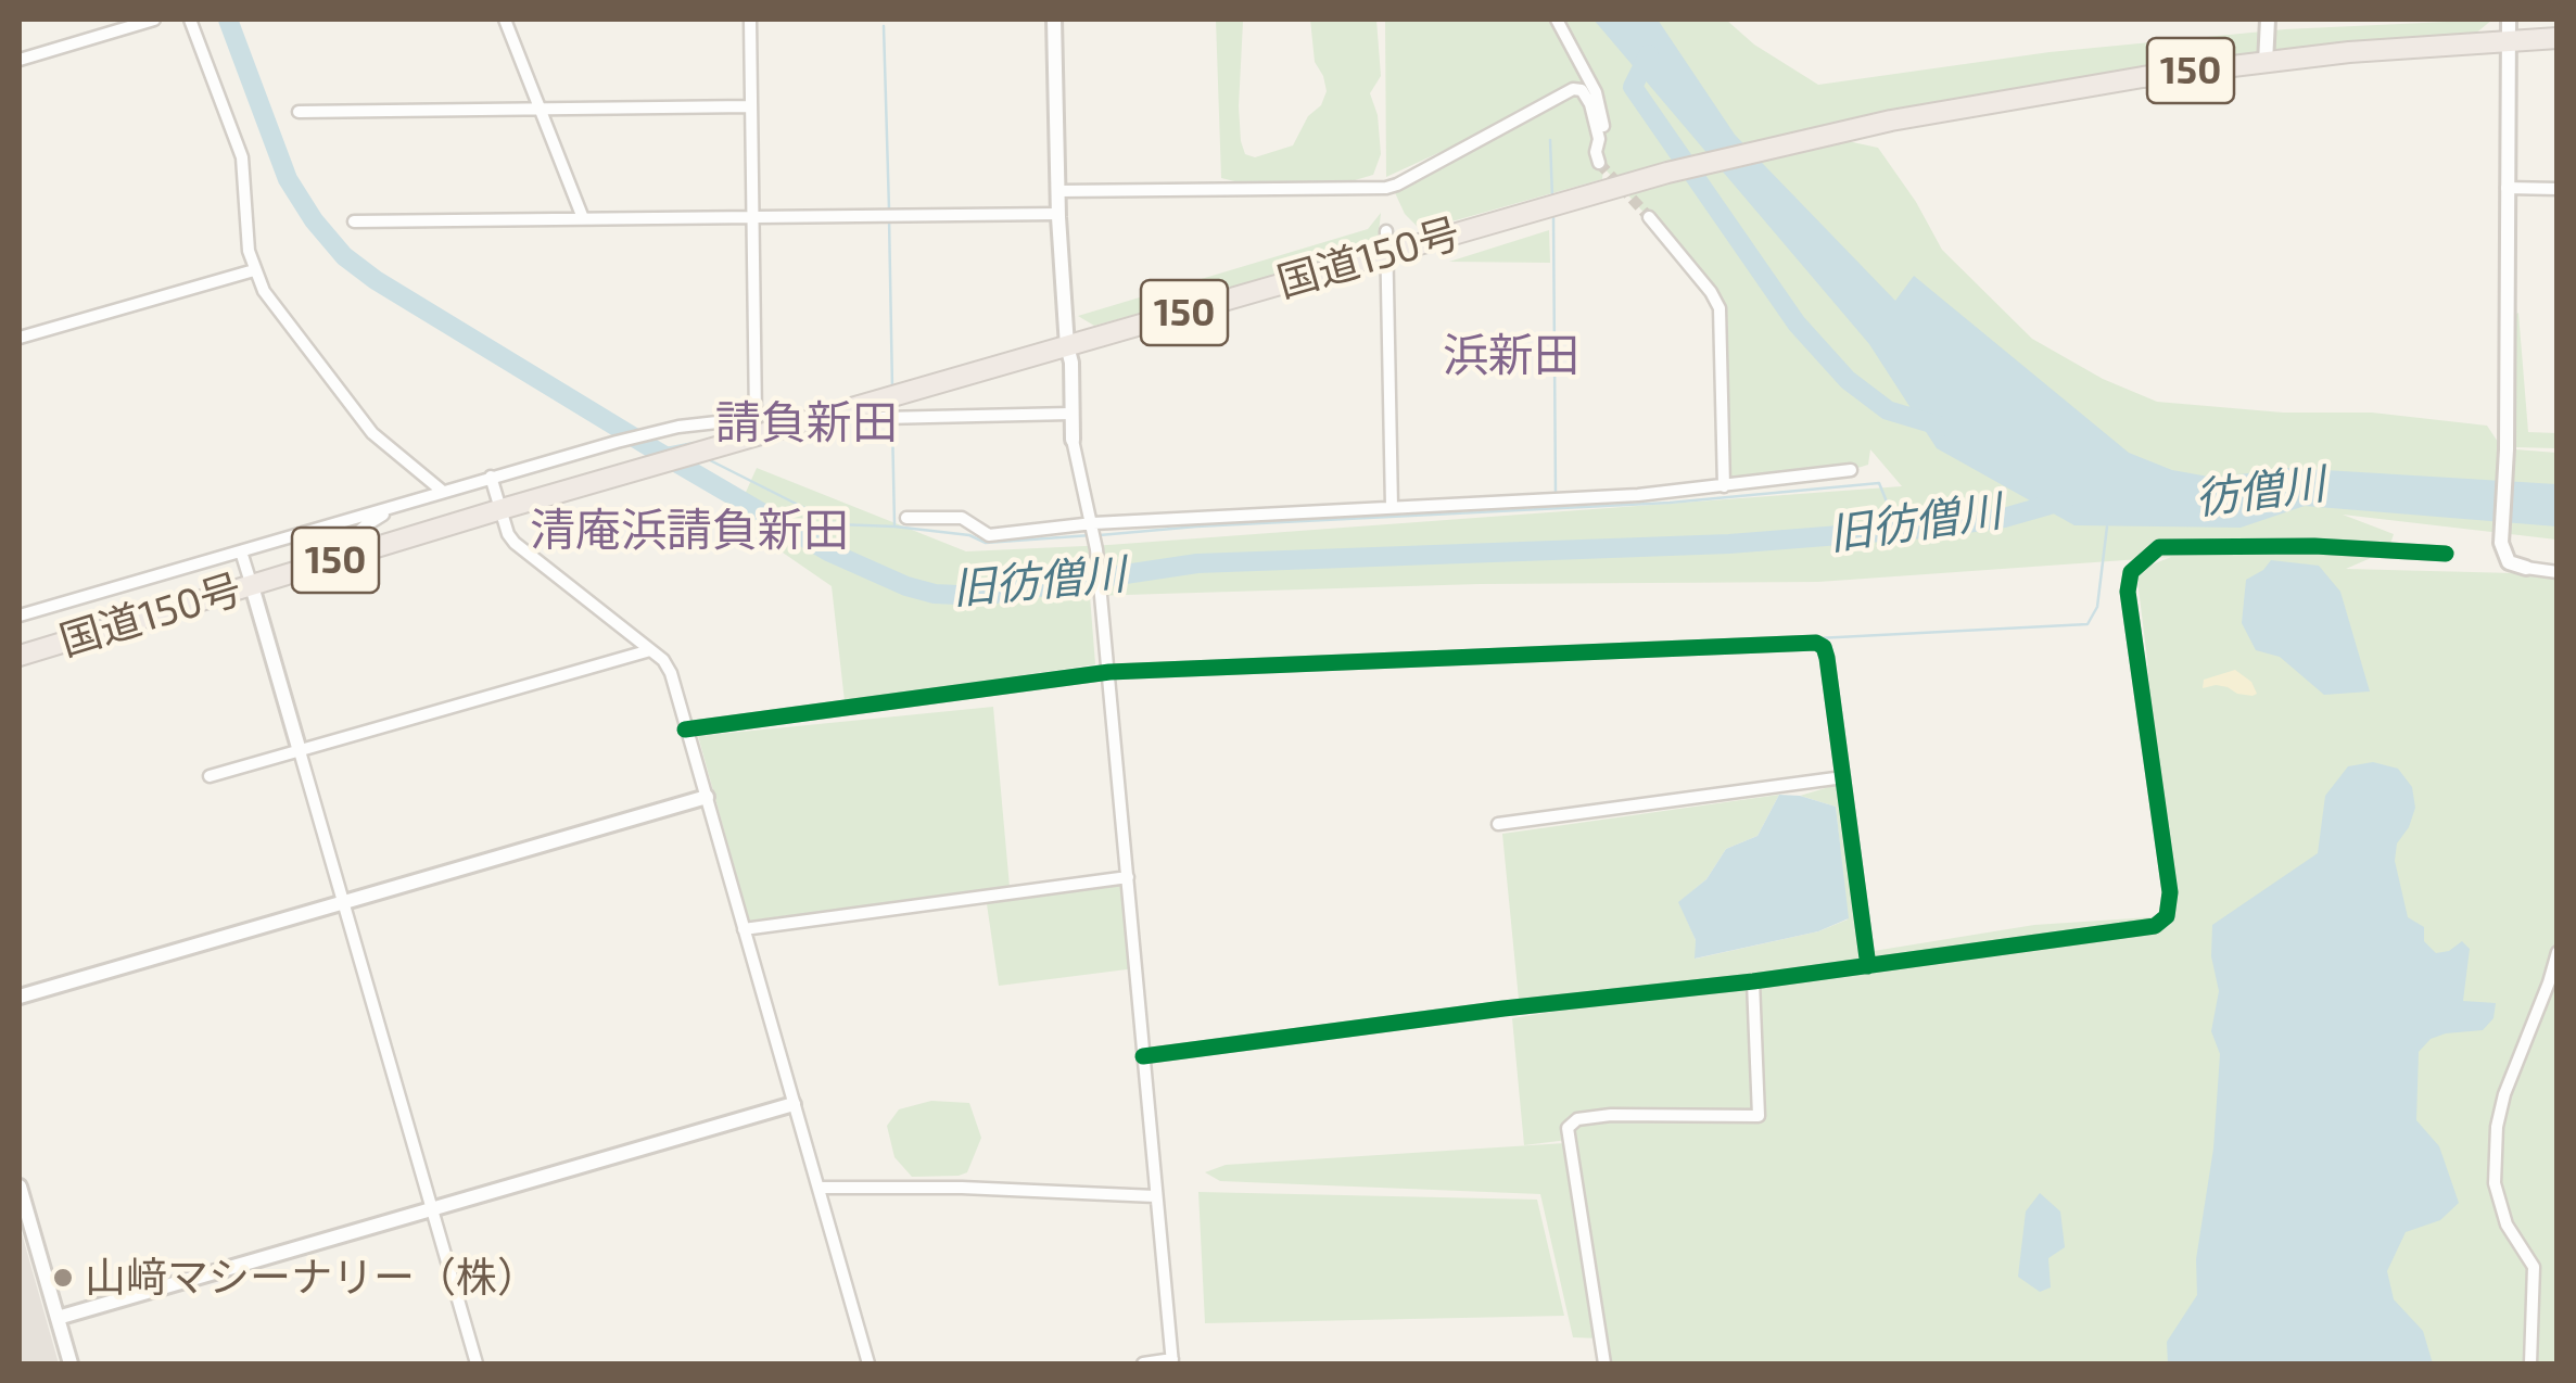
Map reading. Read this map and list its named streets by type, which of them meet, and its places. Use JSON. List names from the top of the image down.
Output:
{
  "streets": {
    "highway": ["150", "国道150号"]
  },
  "districts": ["浜新田", "請負新田", "清庵浜請負新田"],
  "water": ["彷僧川", "旧彷僧川"],
  "places": ["山﨑マシーナリー（株）"]
}
